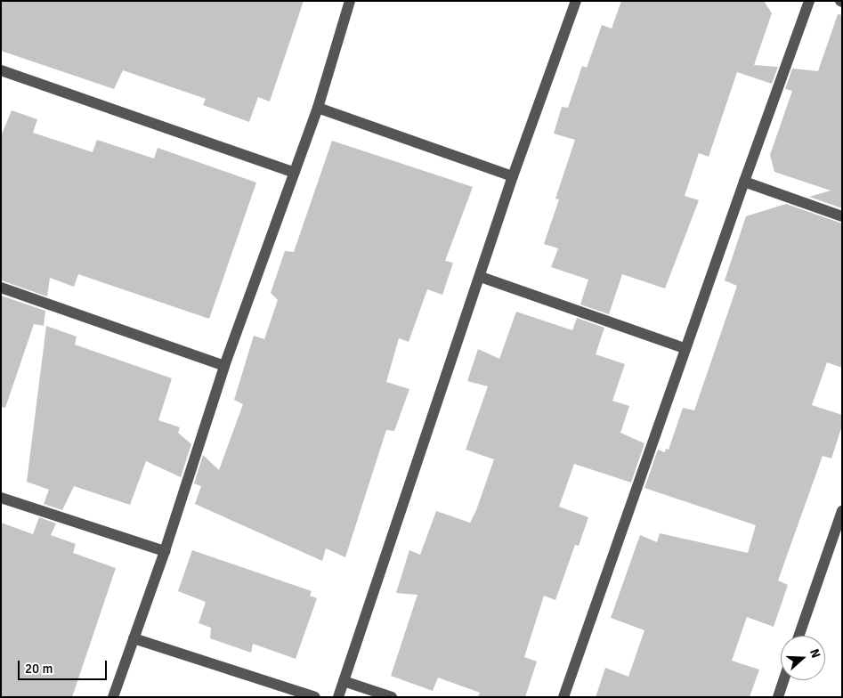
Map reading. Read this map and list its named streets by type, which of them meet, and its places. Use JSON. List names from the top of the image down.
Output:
{
  "scale_bar": "20 m",
  "north": "right"
}
